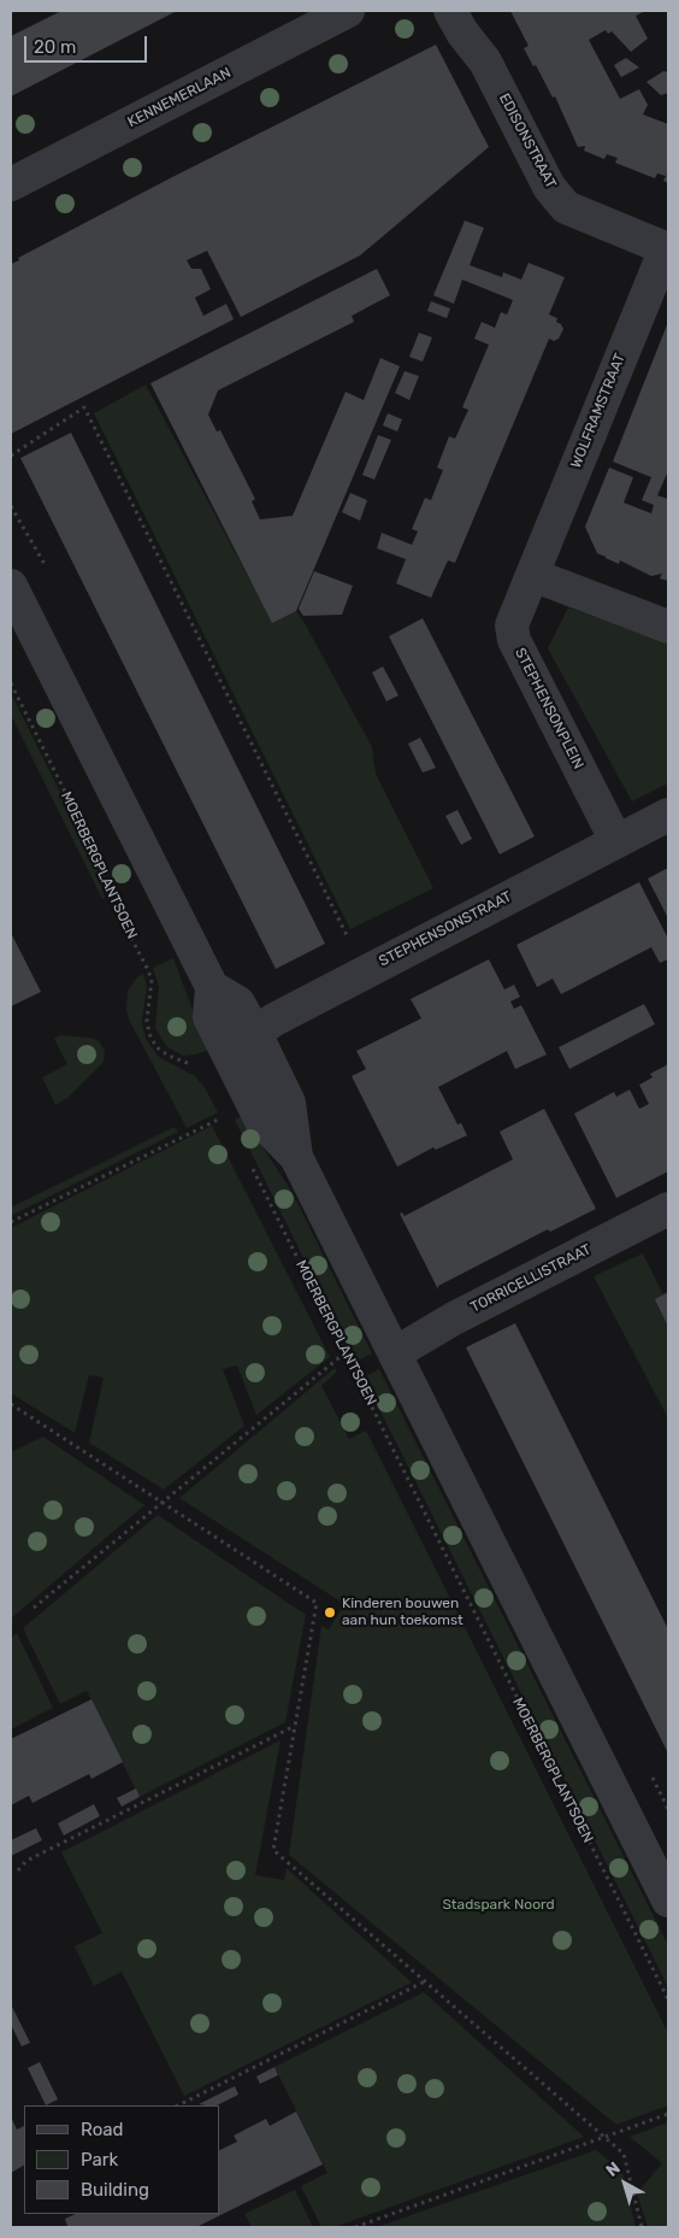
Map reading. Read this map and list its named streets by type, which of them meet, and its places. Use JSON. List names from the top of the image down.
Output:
{
  "streets": {
    "street": [
      "KENNEMERLAAN",
      "EDISONSTRAAT",
      "WOLFRAMSTRAAT",
      "STEPHENSONPLEIN",
      "STEPHENSONSTRAAT",
      "TORRICELLISTRAAT"
    ],
    "path": ["MOERBERGPLANTSOEN"]
  },
  "crossings": [
    ["EDISONSTRAAT", "WOLFRAMSTRAAT"],
    ["WOLFRAMSTRAAT", "STEPHENSONPLEIN"],
    ["STEPHENSONPLEIN", "STEPHENSONSTRAAT"]
  ],
  "parks": ["Stadspark Noord"],
  "places": ["Kinderen bouwen aan hun toekomst"],
  "legend": ["Road", "Park", "Building"],
  "scale_bar": "20 m",
  "north": "top left"
}
